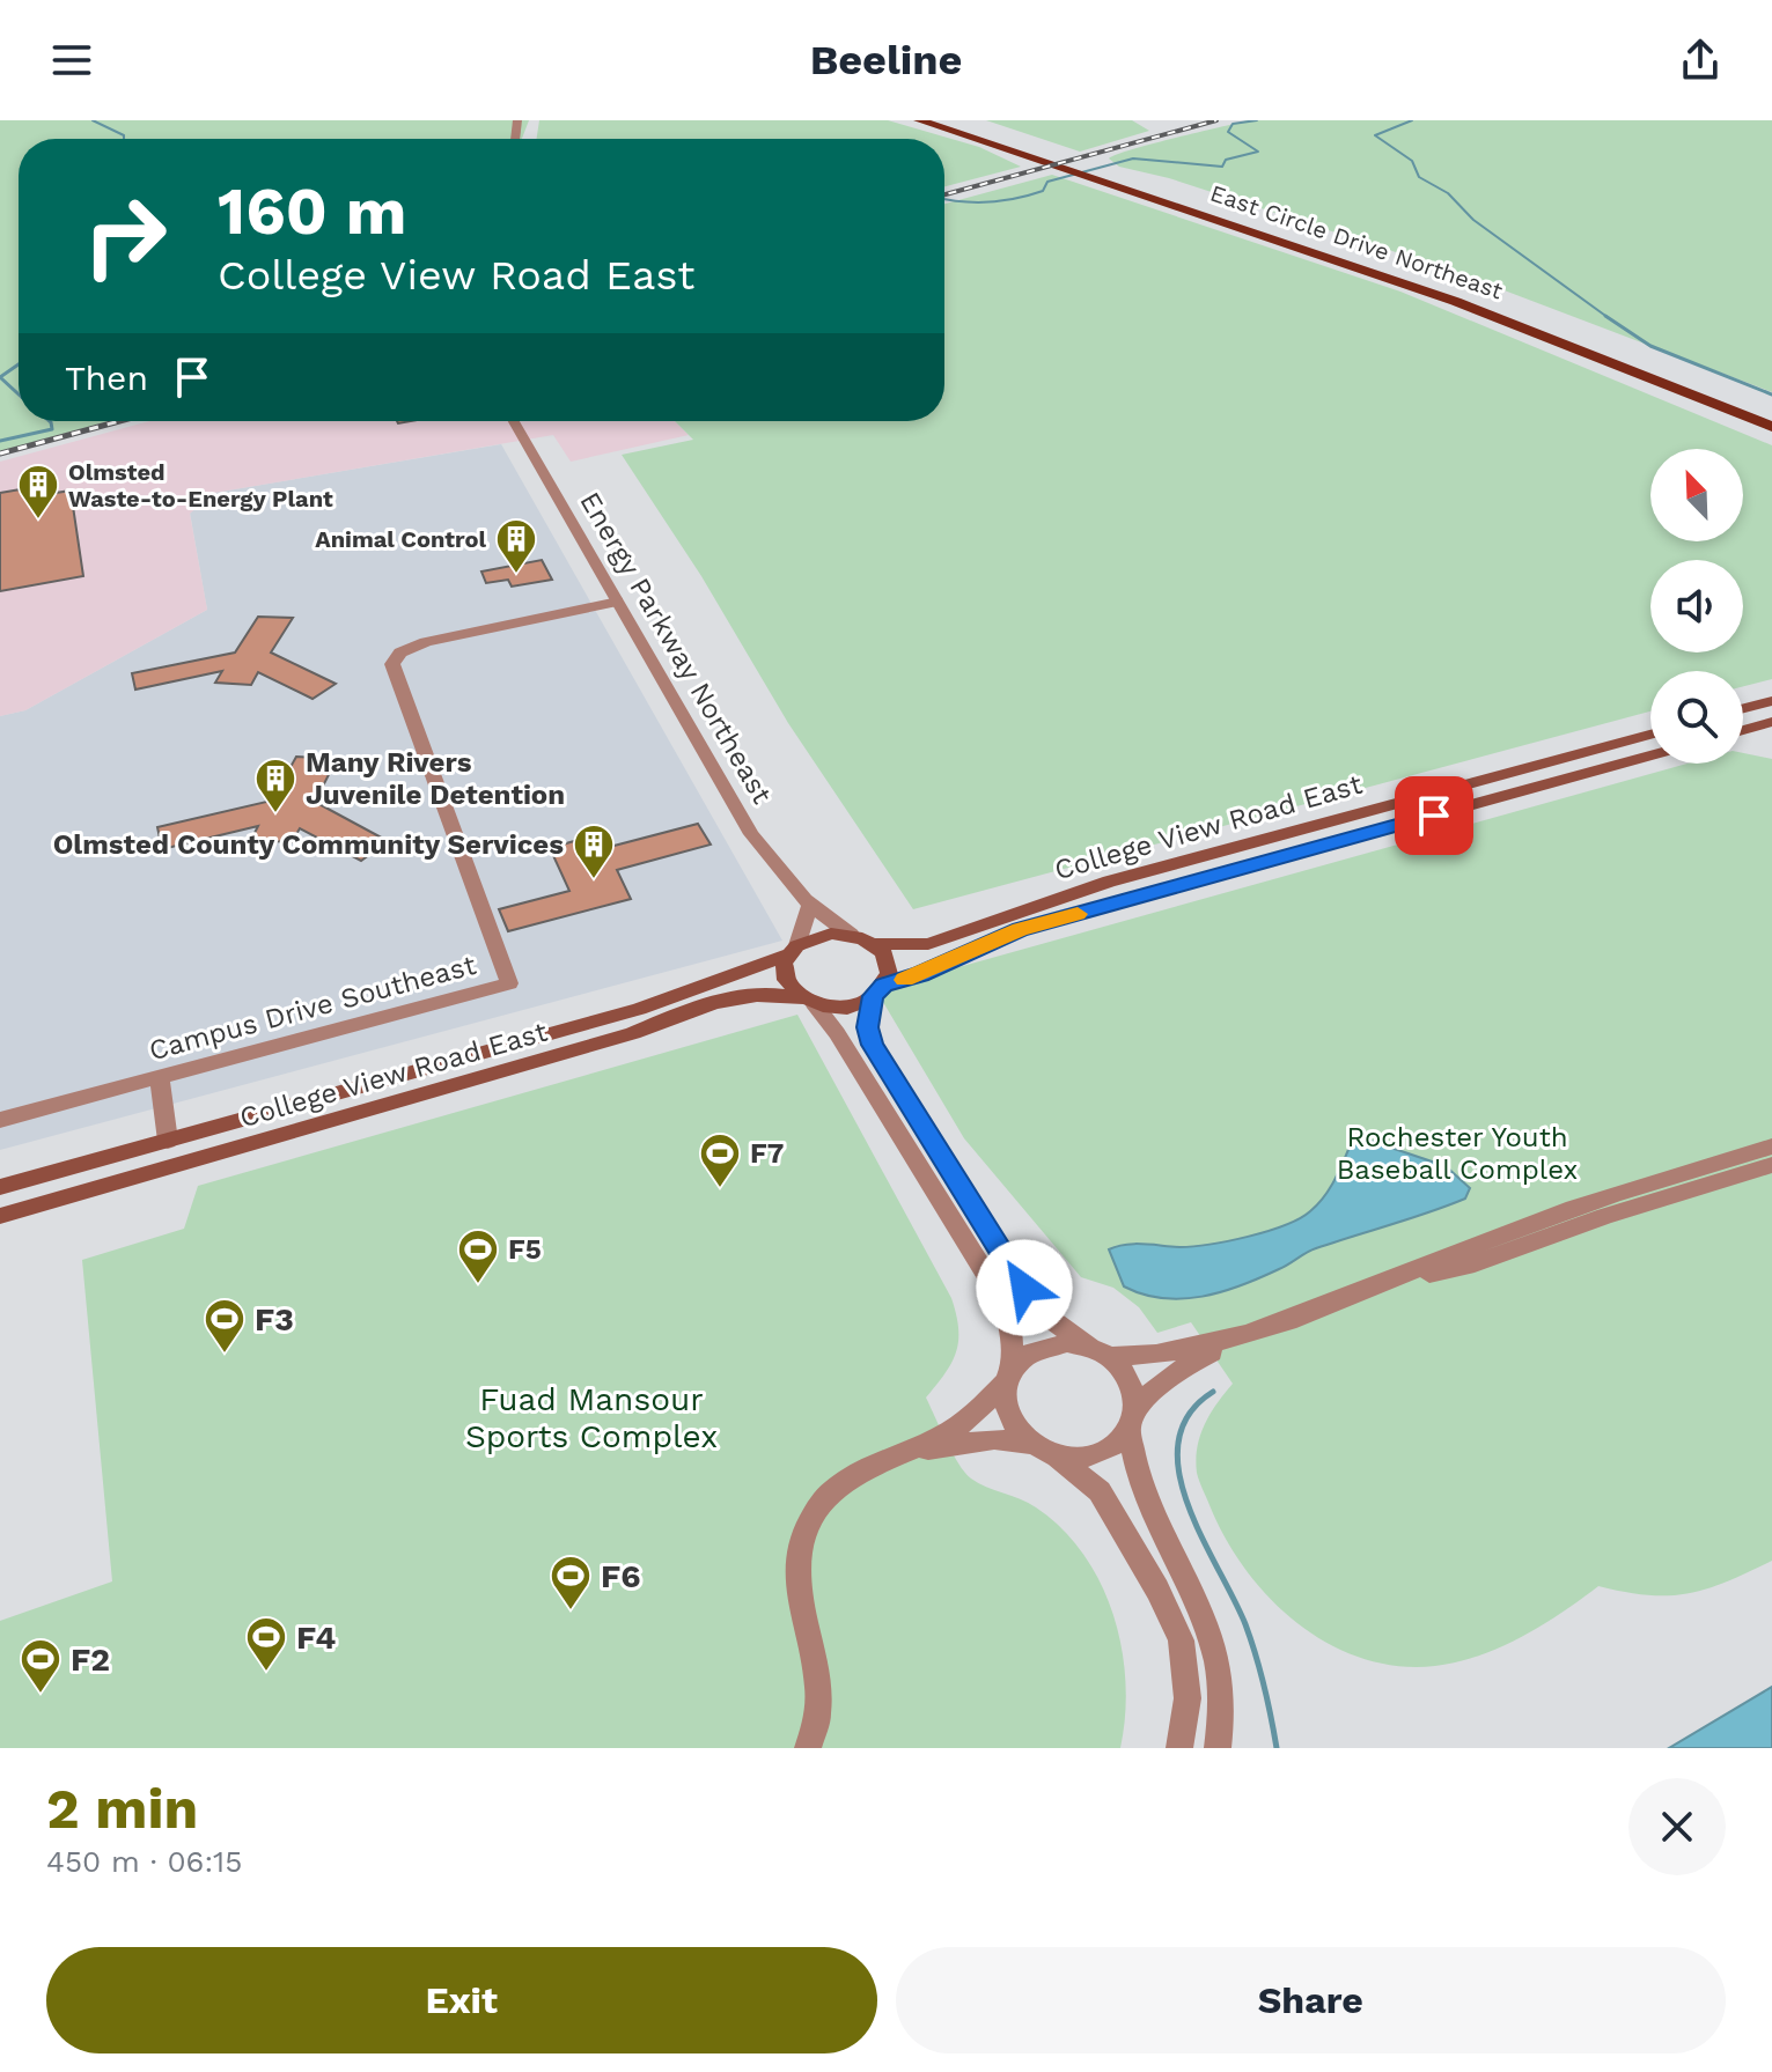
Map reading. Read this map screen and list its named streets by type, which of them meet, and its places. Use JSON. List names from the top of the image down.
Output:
{
  "streets": {
    "main road": ["East Circle Drive Northeast", "College View Road East"],
    "street": ["Energy Parkway Northeast", "Campus Drive Southeast"]
  },
  "crossings": [
    ["Energy Parkway Northeast", "College View Road East"],
    ["Energy Parkway Northeast", "Campus Drive Southeast"]
  ],
  "parks": ["Rochester Youth Baseball Complex", "Fuad Mansour Sports Complex"],
  "places": {
    "building": [
      "Olmsted Waste-to-Energy Plant",
      "Animal Control",
      "Many Rivers Juvenile Detention",
      "Olmsted County Community Services"
    ],
    "sports": [
      "F7",
      "F5",
      "F3",
      "F6",
      "F4",
      "F2"
    ]
  },
  "north": "top left",
  "page": {
    "header": "Beeline",
    "turn": ["160 m", "College View Road East"],
    "then": "Then",
    "heading": ["2 min", "450 m · 06:15"],
    "buttons": ["Exit", "Share"]
  }
}
